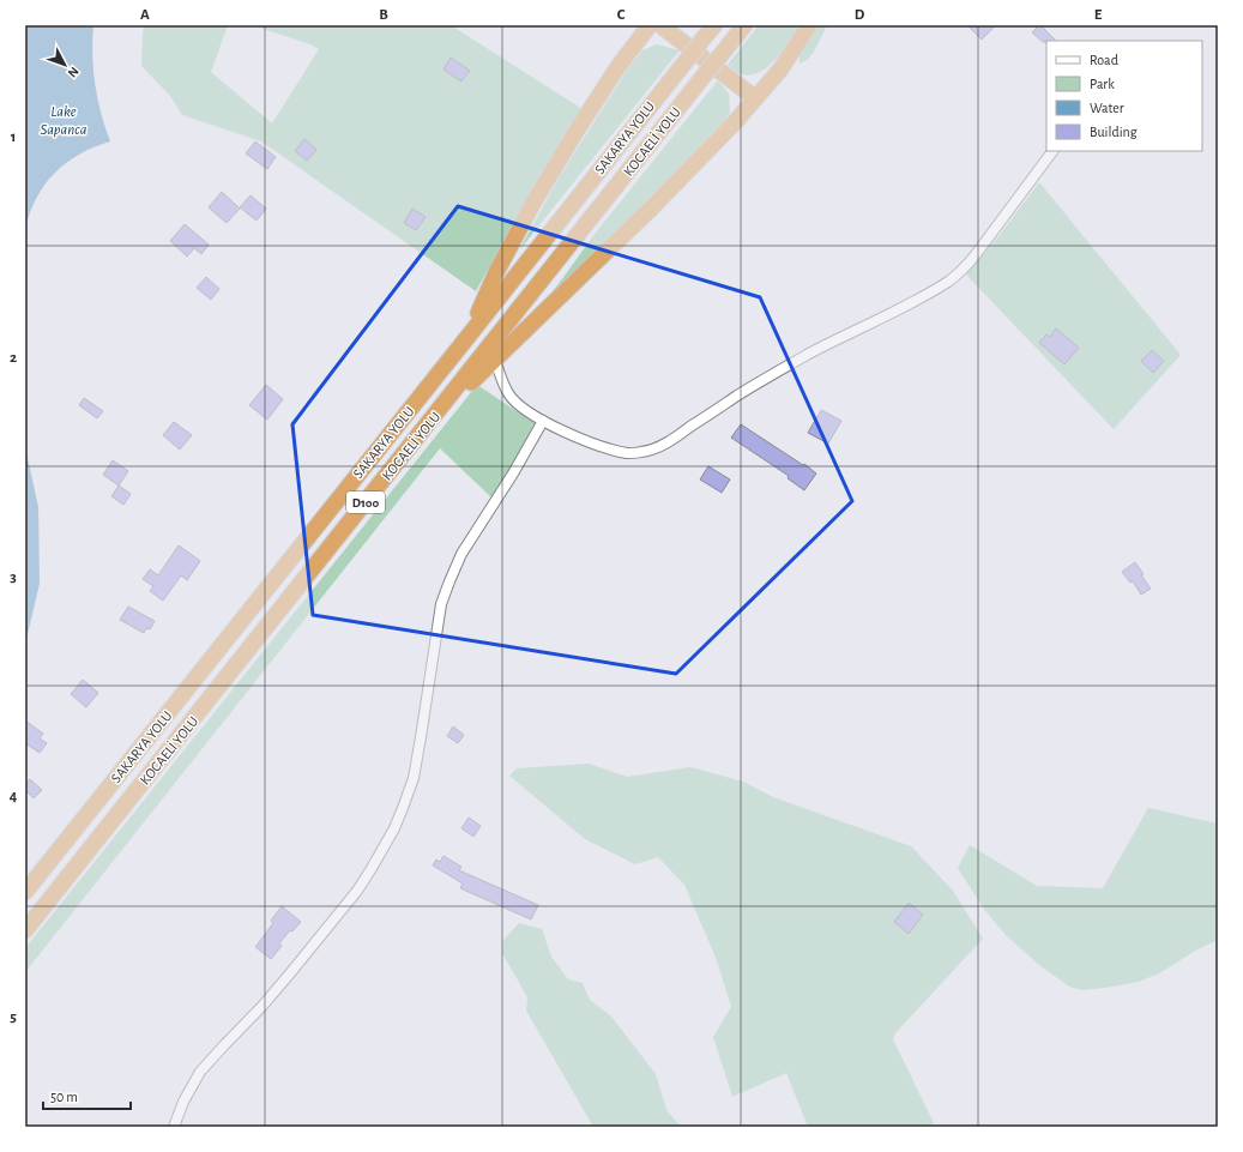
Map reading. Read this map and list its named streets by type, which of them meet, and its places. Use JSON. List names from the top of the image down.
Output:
{
  "streets": {
    "highway": ["SAKARYA YOLU", "KOCAELİ YOLU", "D100"]
  },
  "water": ["Lake Sapanca"],
  "legend": [
    "Road",
    "Park",
    "Water",
    "Building"
  ],
  "scale_bar": "50 m",
  "north": "bottom right",
  "grid": {
    "columns": [
      "A",
      "B",
      "C",
      "D",
      "E"
    ],
    "rows": [
      "1",
      "2",
      "3",
      "4",
      "5"
    ]
  }
}
